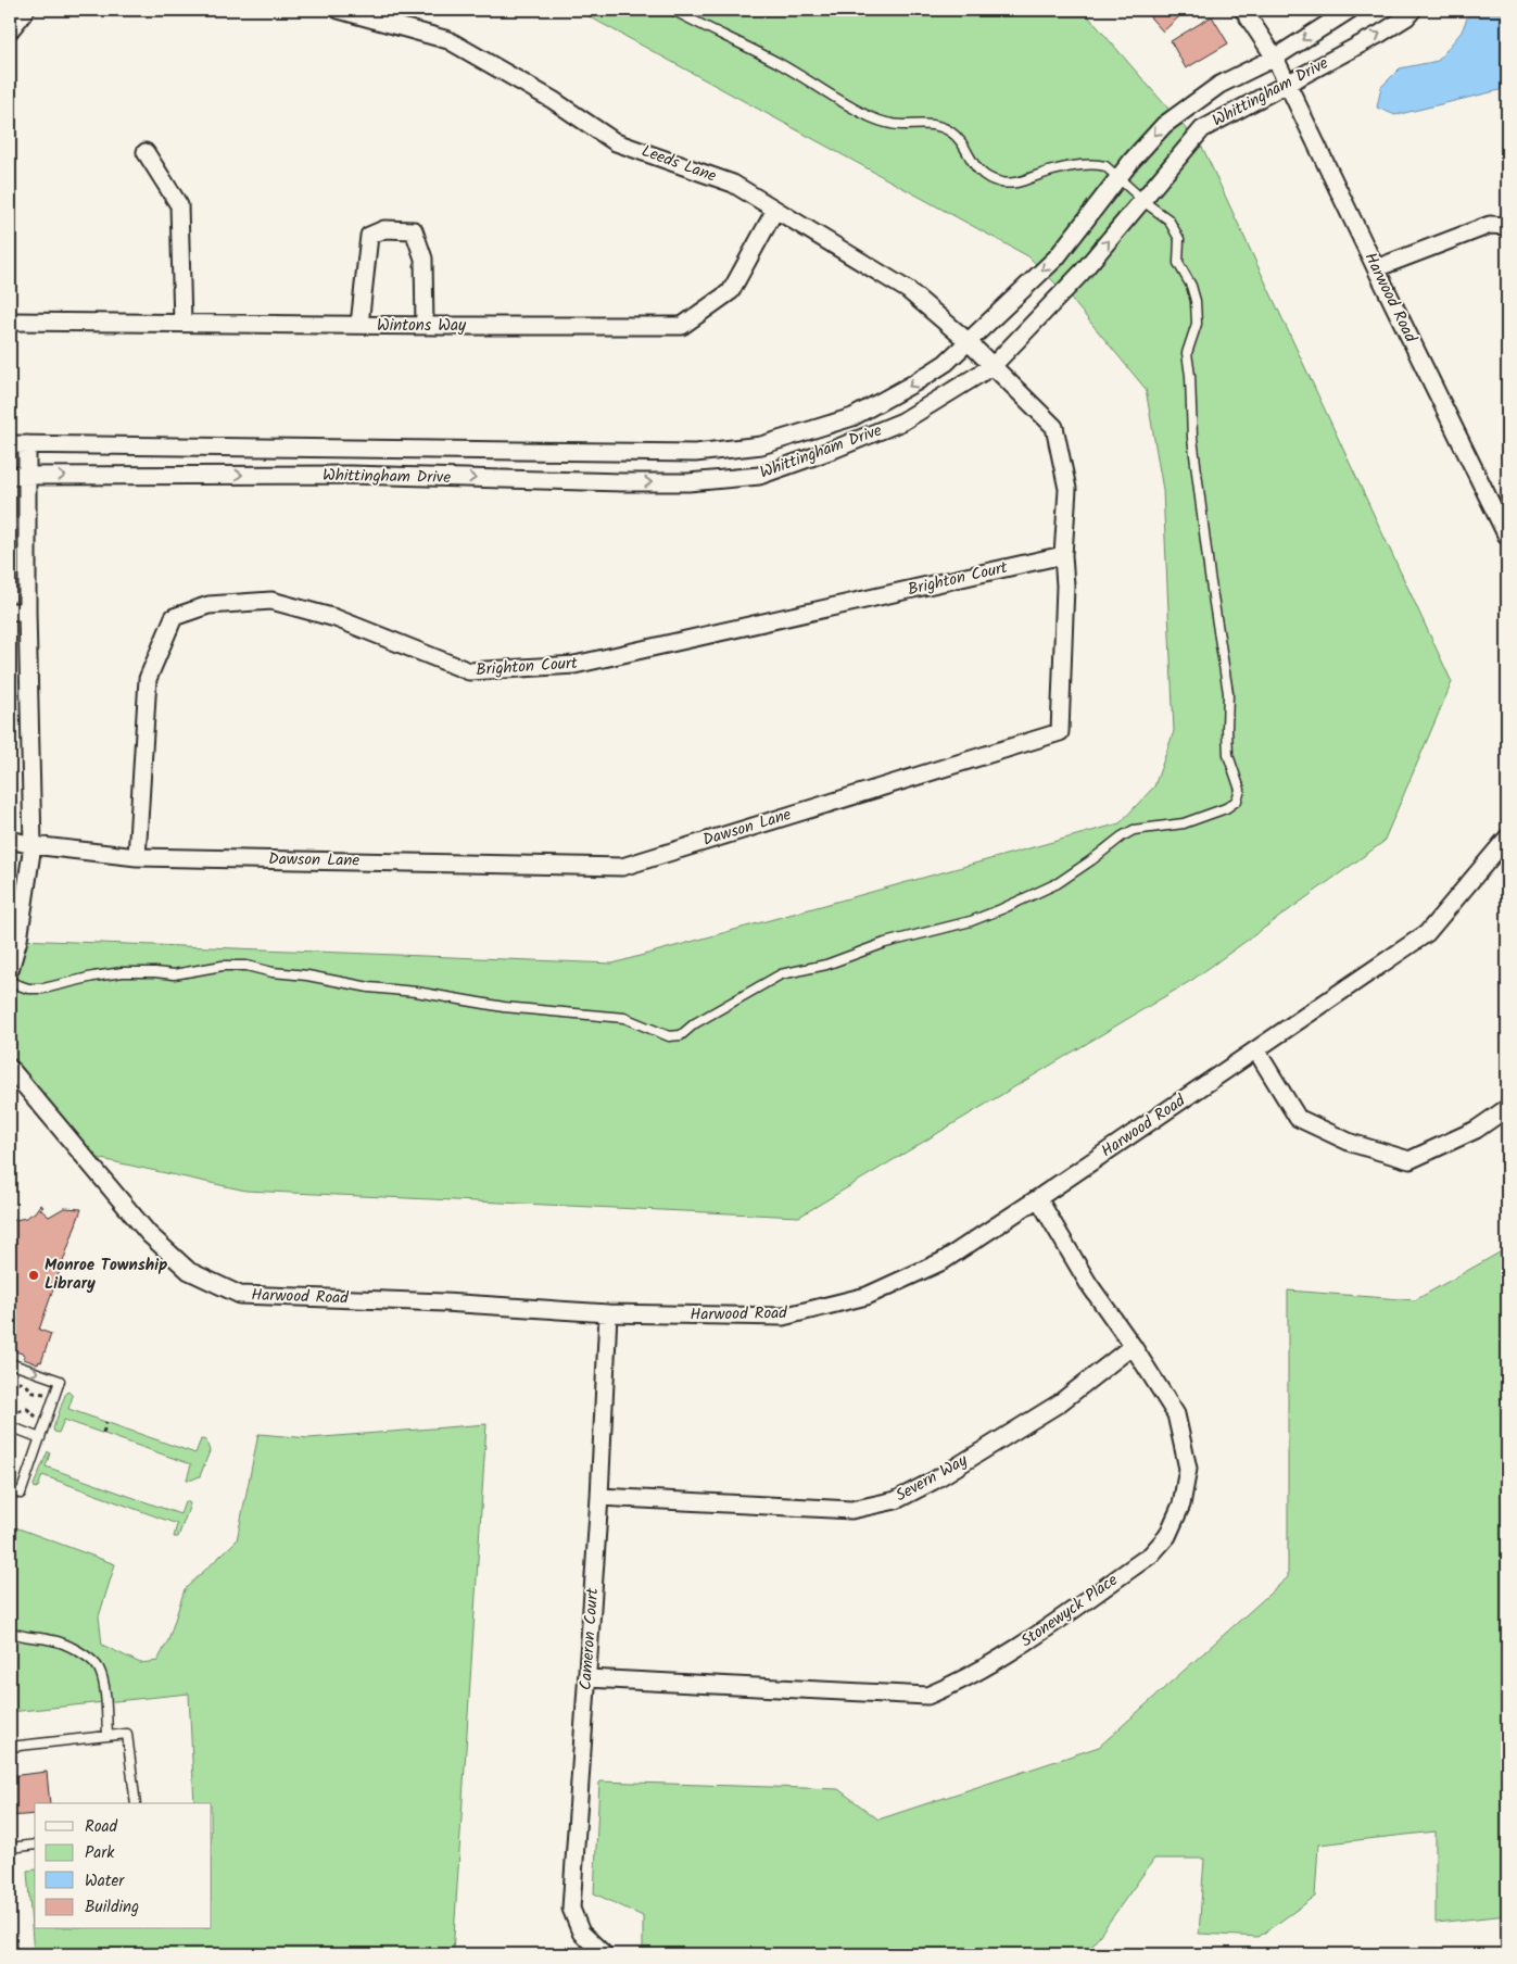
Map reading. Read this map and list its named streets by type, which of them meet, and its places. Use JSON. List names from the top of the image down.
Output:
{
  "streets": {
    "street": [
      "Whittingham Drive",
      "Leeds Lane",
      "Harwood Road",
      "Wintons Way",
      "Brighton Court",
      "Dawson Lane",
      "Severn Way",
      "Stonewyck Place",
      "Cameron Court"
    ]
  },
  "crossings": [
    ["Whittingham Drive", "Leeds Lane"],
    ["Whittingham Drive", "Harwood Road"],
    ["Whittingham Drive", "Dawson Lane"],
    ["Leeds Lane", "Wintons Way"],
    ["Leeds Lane", "Dawson Lane"],
    ["Harwood Road", "Stonewyck Place"],
    ["Harwood Road", "Cameron Court"],
    ["Brighton Court", "Dawson Lane"],
    ["Severn Way", "Stonewyck Place"],
    ["Severn Way", "Cameron Court"],
    ["Stonewyck Place", "Cameron Court"]
  ],
  "places": ["Monroe Township Library"],
  "legend": [
    "Road",
    "Park",
    "Water",
    "Building"
  ]
}
